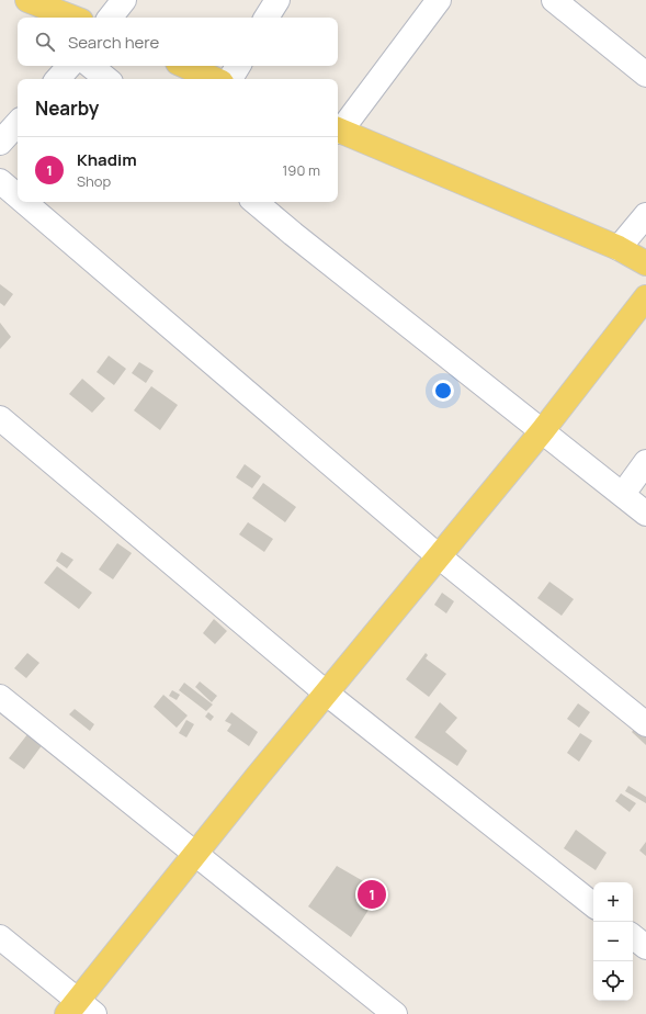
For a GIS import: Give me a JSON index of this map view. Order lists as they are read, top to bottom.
{
  "page": {
    "search": "Search here",
    "heading": "Nearby",
    "list": [
      {
        "mark": "1",
        "name": "Khadim",
        "note": "Shop",
        "value": "190 m"
      }
    ],
    "pins": "1",
    "map_buttons": ["+", "−"]
  }
}
